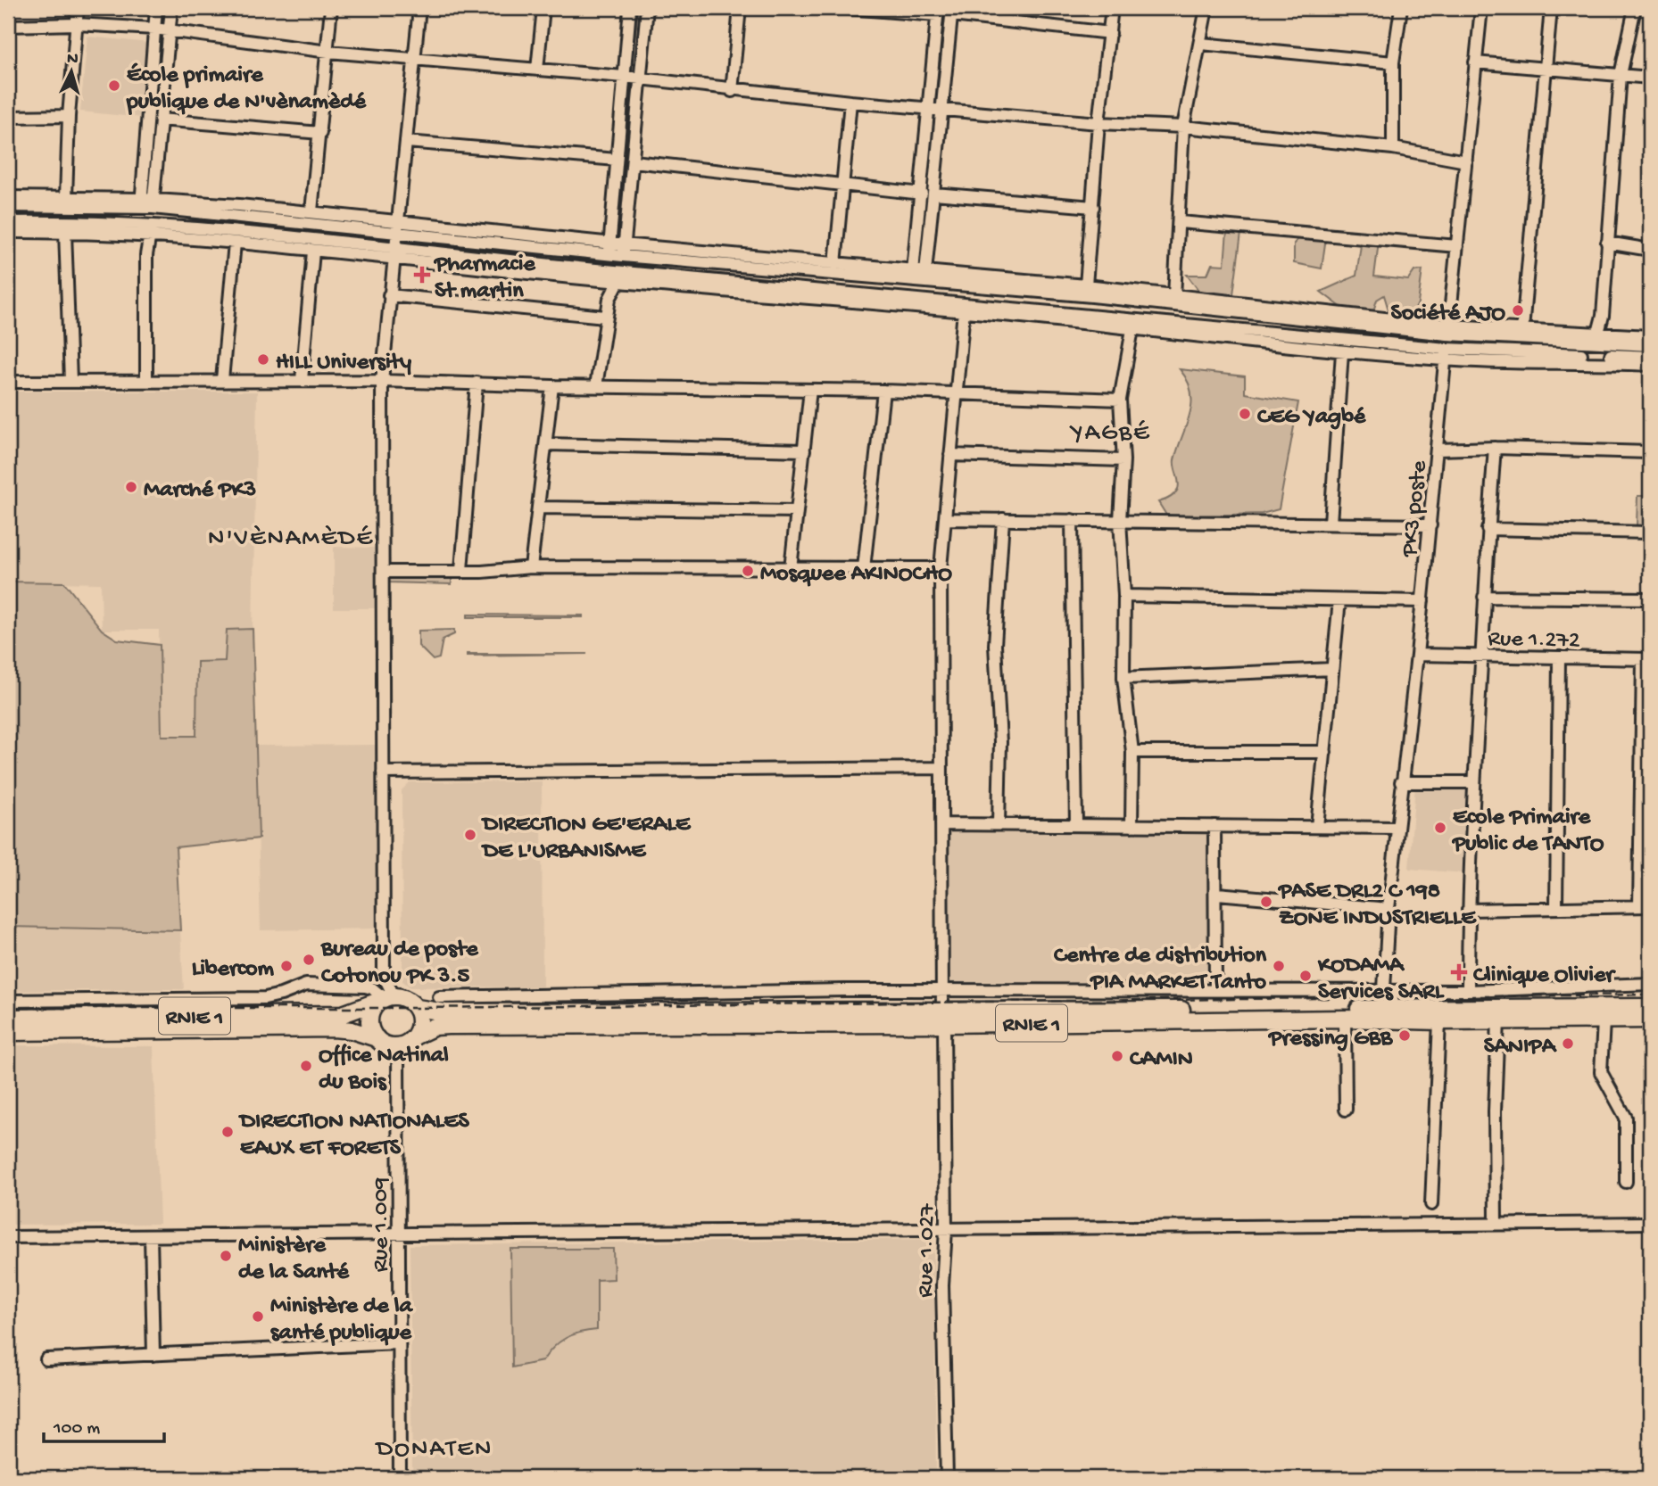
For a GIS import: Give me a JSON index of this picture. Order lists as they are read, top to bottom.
{
  "streets": {
    "highway": ["RNIE 1"],
    "street": [
      "PK3 poste",
      "Rue 1.272",
      "Rue 1.009",
      "Rue 1.027"
    ]
  },
  "crossings": [
    ["PK3 poste", "Rue 1.272"],
    ["PK3 poste", "RNIE 1"],
    ["RNIE 1", "Rue 1.009"],
    ["RNIE 1", "Rue 1.027"]
  ],
  "districts": ["YAGBÉ", "N'VÈNAMÈDÉ", "DONATEN"],
  "places": {
    "other": [
      "École primaire publique de N'vènamèdé",
      "Société AJO",
      "HILL University",
      "CEG Yagbé",
      "Marché PK3",
      "Mosquee AKINOCHO",
      "Ecole Primaire Public de TANTO",
      "DIRECTION GE'ERALE DE L'URBANISME",
      "PASE DRL2 C 198 ZONE INDUSTRIELLE",
      "Bureau de poste Cotonou PK 3.5",
      "Libercom",
      "Centre de distribution PIA MARKET Tanto",
      "KODAMA Services SARL",
      "Pressing GBB",
      "SANIPA",
      "CAMIN",
      "Office Natinal du Bois",
      "DIRECTION NATIONALES EAUX ET FORETS",
      "Ministère de la Santé",
      "Ministère de la santé publique"
    ],
    "health": ["Pharmacie St martin", "Clinique Olivier"]
  },
  "scale_bar": "100 m",
  "north": "top"
}
